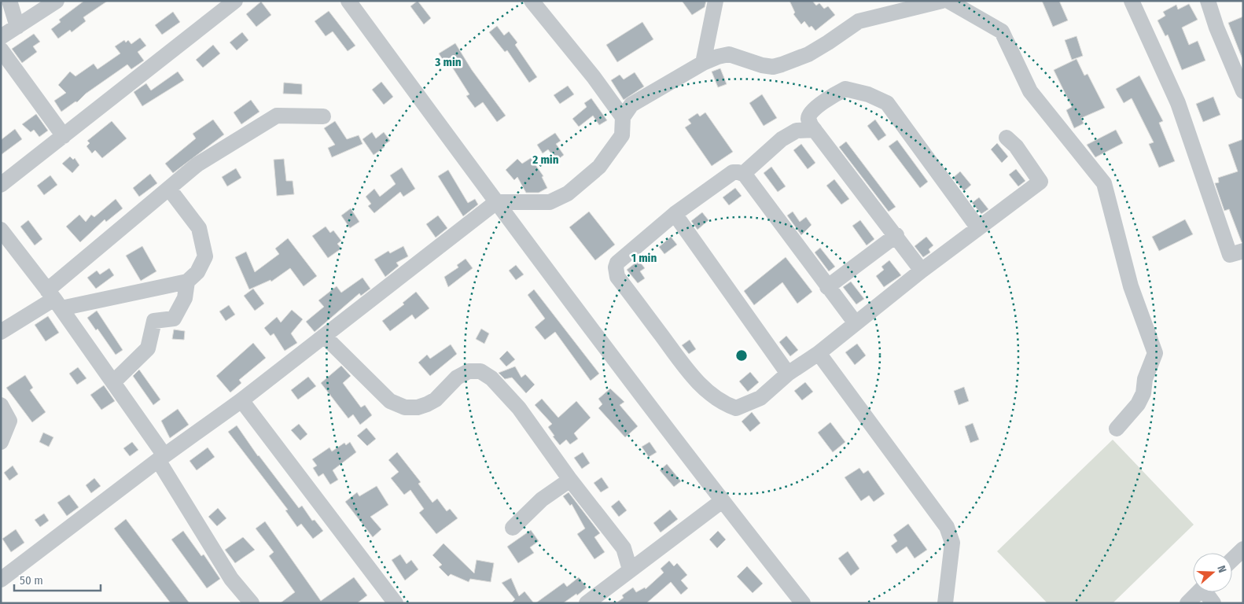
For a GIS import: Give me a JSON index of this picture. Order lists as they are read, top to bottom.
{
  "scale_bar": "50 m",
  "north": "right",
  "rings": ["3 min", "2 min", "1 min"]
}
